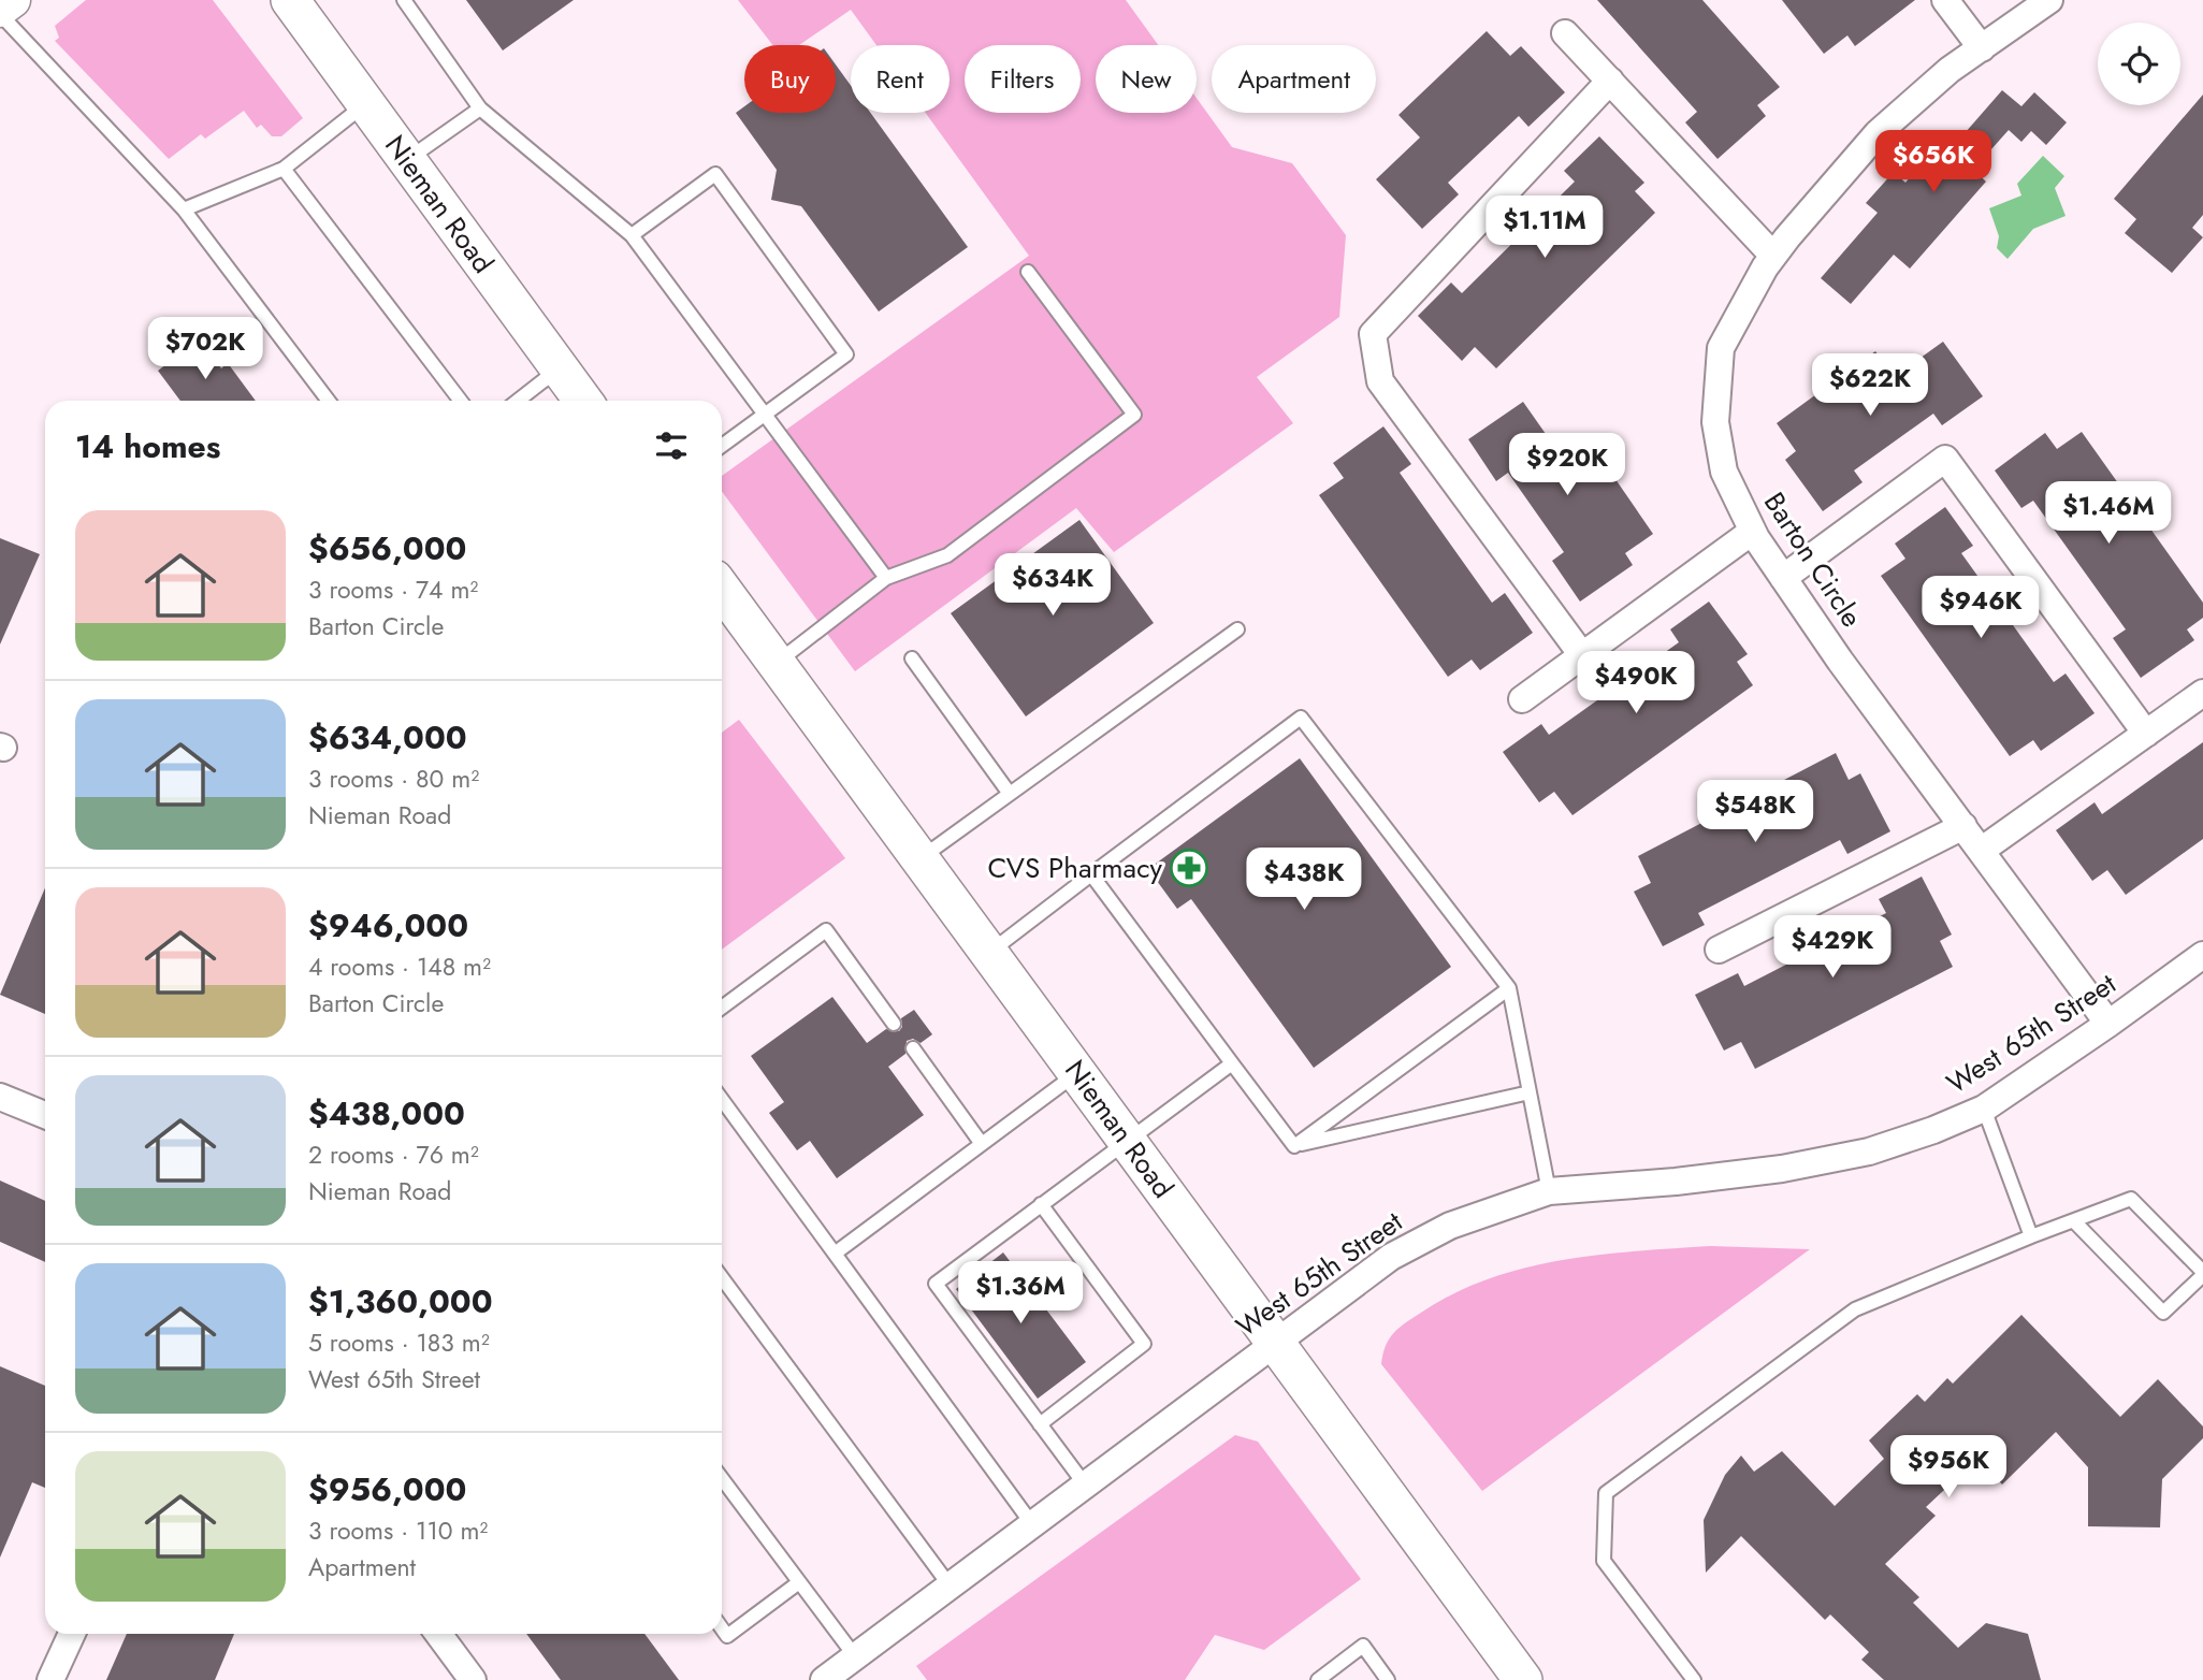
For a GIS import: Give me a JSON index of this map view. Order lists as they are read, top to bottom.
{
  "streets": {
    "main road": ["Nieman Road"],
    "street": ["Barton Circle", "West 65th Street"]
  },
  "crossings": [
    ["Nieman Road", "West 65th Street"],
    ["Barton Circle", "West 65th Street"]
  ],
  "places": {
    "pharmacy": ["CVS Pharmacy"]
  },
  "page": {
    "chip": [
      "Buy",
      "Rent",
      "Filters",
      "New",
      "Apartment"
    ],
    "price": [
      "$656K",
      "$1.11M",
      "$702K",
      "$622K",
      "$920K",
      "$1.46M",
      "$634K",
      "$946K",
      "$490K",
      "$548K",
      "$438K",
      "$429K",
      "$1.36M",
      "$956K"
    ],
    "heading": "14 homes",
    "list": [
      {
        "name": "$656,000",
        "note": "3 rooms · 74 m² · Barton Circle"
      },
      {
        "name": "$634,000",
        "note": "3 rooms · 80 m² · Nieman Road"
      },
      {
        "name": "$946,000",
        "note": "4 rooms · 148 m² · Barton Circle"
      },
      {
        "name": "$438,000",
        "note": "2 rooms · 76 m² · Nieman Road"
      },
      {
        "name": "$1,360,000",
        "note": "5 rooms · 183 m² · West 65th Street"
      },
      {
        "name": "$956,000",
        "note": "3 rooms · 110 m² · Apartment"
      }
    ]
  }
}
